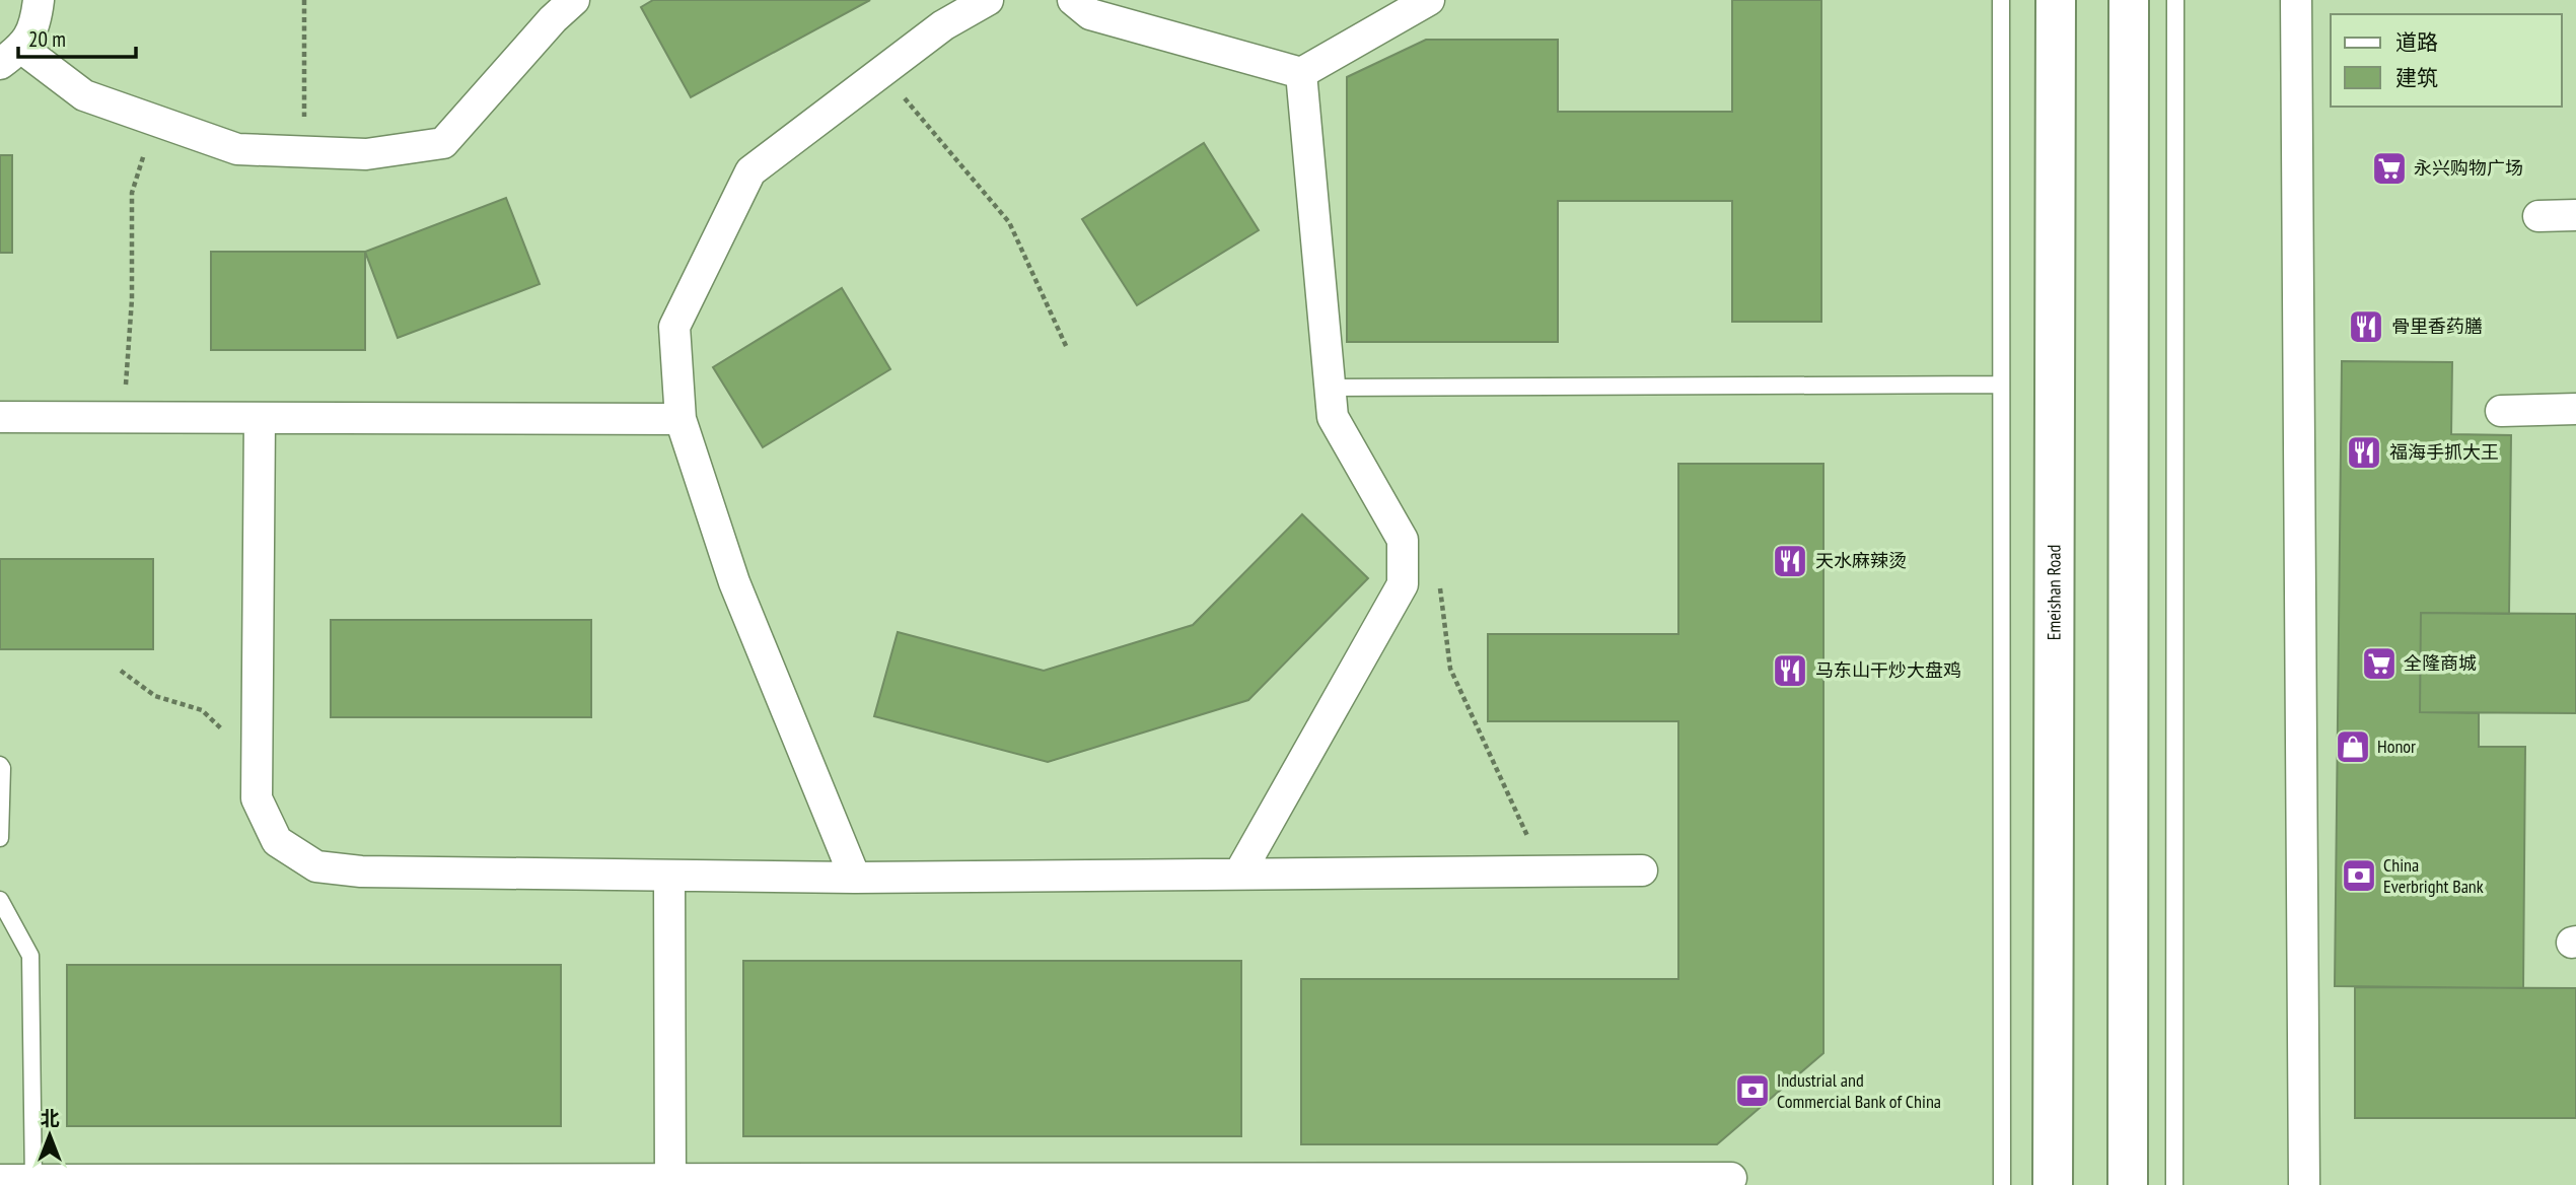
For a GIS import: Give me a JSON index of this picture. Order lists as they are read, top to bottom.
{
  "streets": {
    "street": ["Emeishan Road"]
  },
  "places": {
    "supermarket": ["永兴购物广场", "全隆商城"],
    "restaurant": [
      "骨里香药膳",
      "福海手抓大王",
      "天水麻辣烫",
      "马东山干炒大盘鸡"
    ],
    "shop": ["Honor"],
    "bank": ["China Everbright Bank", "Industrial and Commercial Bank of China"]
  },
  "legend": ["道路", "建筑"],
  "scale_bar": "20 m",
  "north": "top"
}
